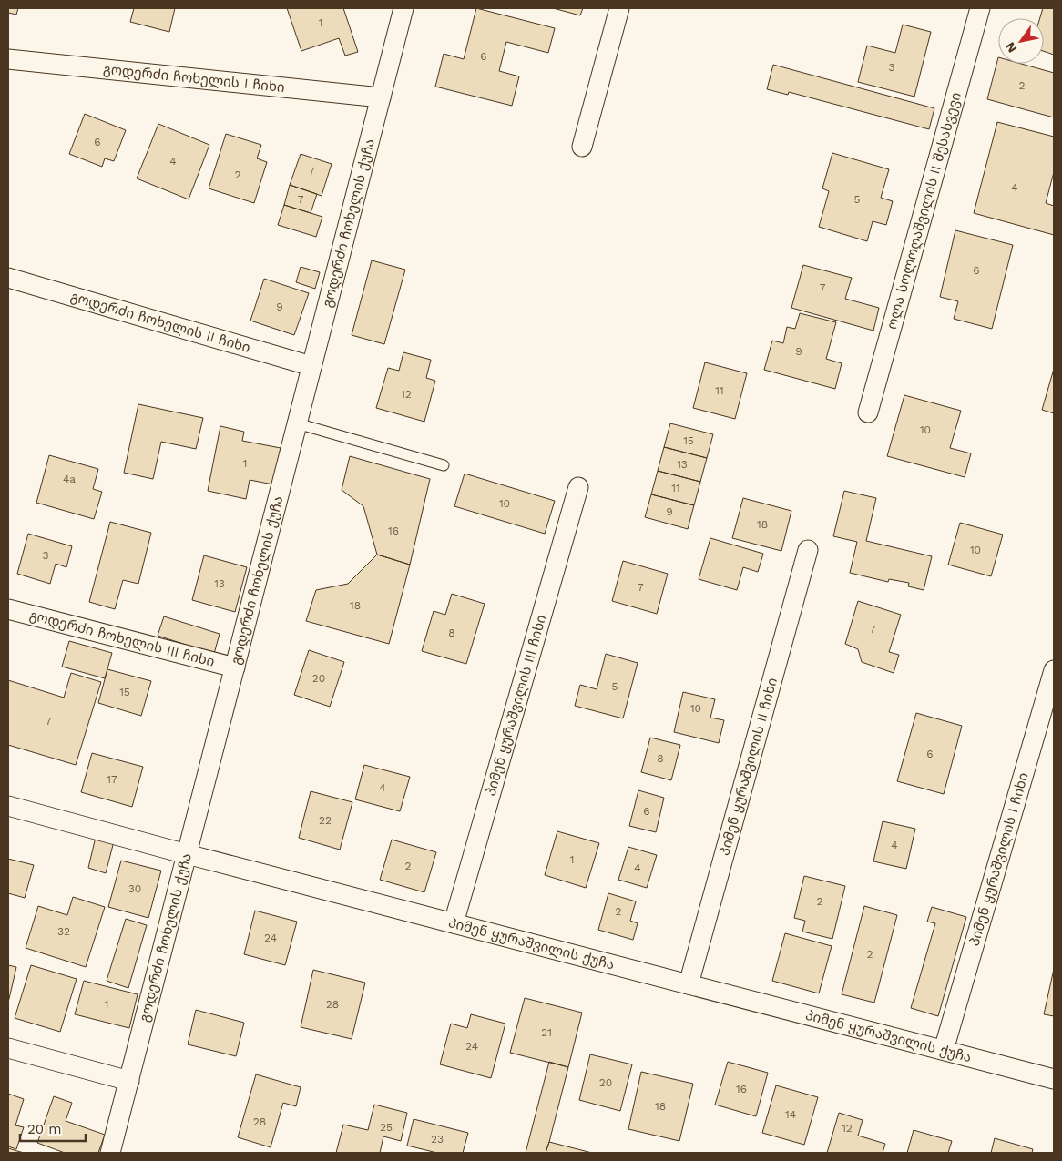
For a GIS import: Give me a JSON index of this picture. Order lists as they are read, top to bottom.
{
  "streets": {
    "street": [
      "გოდერძი ჩოხელის I ჩიხი",
      "ოლა სოლოღაშვილის II შესახვევი",
      "გოდერძი ჩოხელის ქუჩა",
      "გოდერძი ჩოხელის II ჩიხი",
      "გოდერძი ჩოხელის III ჩიხი",
      "პიმენ ყურაშვილის III ჩიხი",
      "პიმენ ყურაშვილის II ჩიხი",
      "პიმენ ყურაშვილის I ჩიხი",
      "პიმენ ყურაშვილის ქუჩა"
    ]
  },
  "crossings": [
    ["გოდერძი ჩოხელის I ჩიხი", "გოდერძი ჩოხელის ქუჩა"],
    ["გოდერძი ჩოხელის ქუჩა", "გოდერძი ჩოხელის II ჩიხი"],
    ["გოდერძი ჩოხელის ქუჩა", "გოდერძი ჩოხელის III ჩიხი"],
    ["გოდერძი ჩოხელის ქუჩა", "პიმენ ყურაშვილის ქუჩა"],
    ["პიმენ ყურაშვილის III ჩიხი", "პიმენ ყურაშვილის ქუჩა"],
    ["პიმენ ყურაშვილის II ჩიხი", "პიმენ ყურაშვილის ქუჩა"],
    ["პიმენ ყურაშვილის I ჩიხი", "პიმენ ყურაშვილის ქუჩა"]
  ],
  "house_numbers": [
    "1",
    "6",
    "3",
    "2",
    "6",
    "4",
    "7",
    "2",
    "4",
    "7",
    "5",
    "6",
    "7",
    "9",
    "9",
    "11",
    "12",
    "10",
    "15",
    "1",
    "13",
    "4a",
    "11",
    "10",
    "9",
    "18",
    "16",
    "10",
    "3",
    "13",
    "7",
    "18",
    "7",
    "8",
    "20",
    "5",
    "15",
    "10",
    "7",
    "6",
    "8",
    "17",
    "4",
    "6",
    "22",
    "4",
    "1",
    "2",
    "4",
    "30",
    "2",
    "2",
    "32",
    "24",
    "2",
    "1",
    "28",
    "21",
    "24",
    "20",
    "16",
    "18",
    "14",
    "28",
    "25",
    "12",
    "23"
  ],
  "scale_bar": "20 m",
  "north": "bottom left"
}
